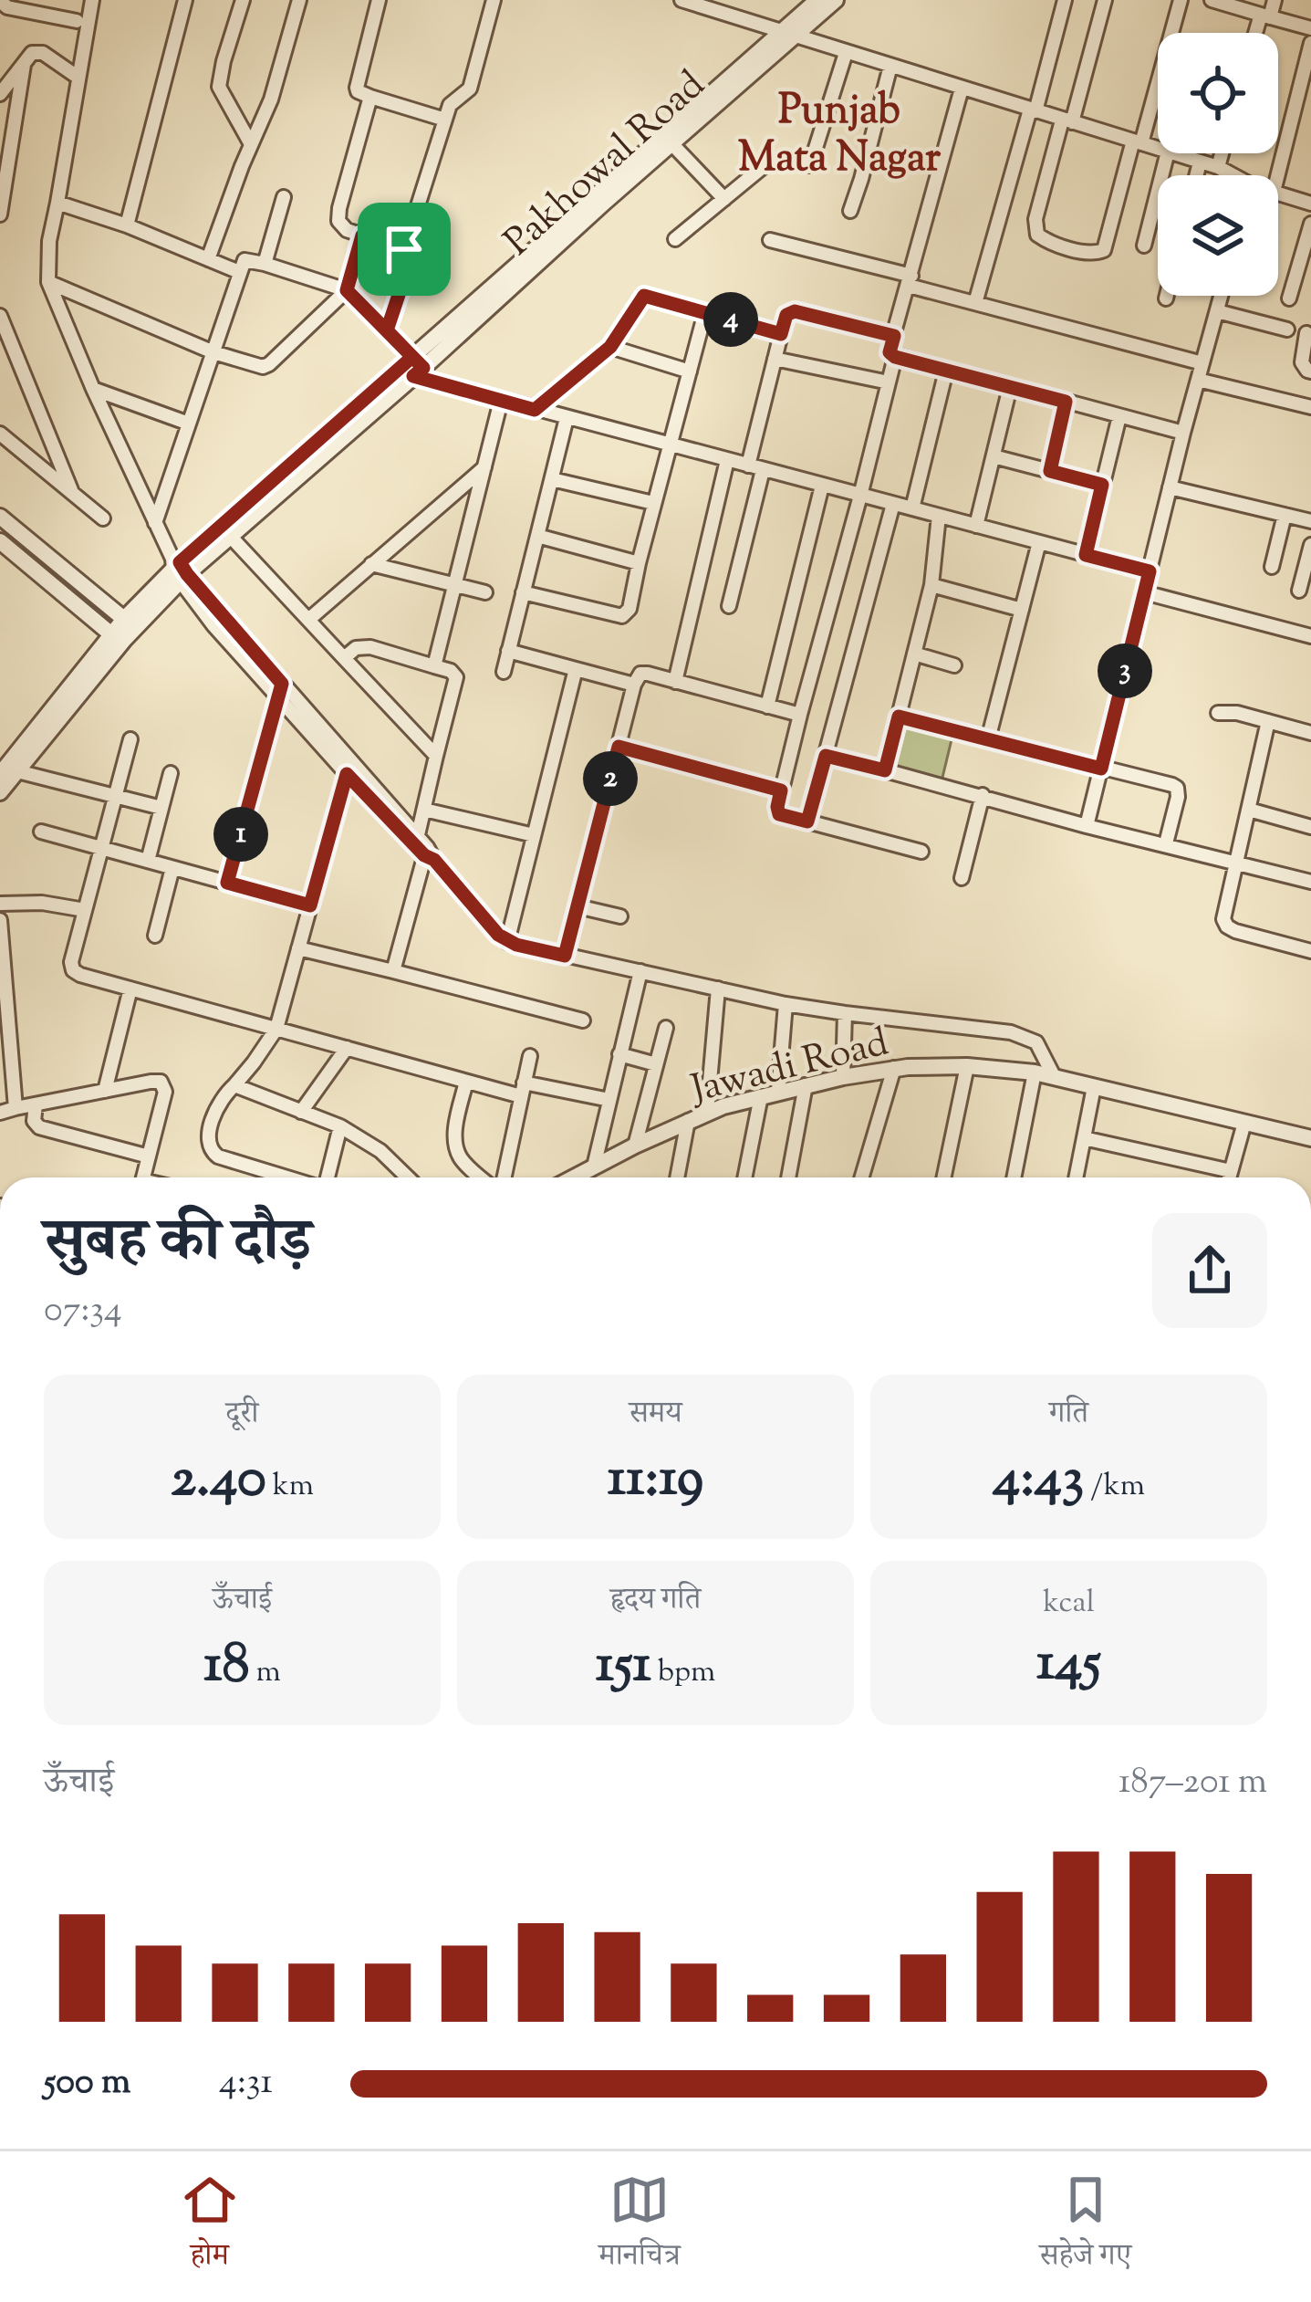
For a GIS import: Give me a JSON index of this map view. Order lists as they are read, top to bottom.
{
  "streets": {
    "street": ["Pakhowal Road", "Jawadi Road"]
  },
  "districts": ["Punjab Mata Nagar"],
  "page": {
    "pins": [
      "4",
      "3",
      "2",
      "1"
    ],
    "heading": ["सुबह की दौड़", "07:34"],
    "stats": [
      ["दूरी", "2.40 km"],
      ["समय", "11:19"],
      ["गति", "4:43 /km"],
      ["ऊँचाई", "18 m"],
      ["हृदय गति", "151 bpm"],
      ["kcal", "145"]
    ],
    "chart": ["ऊँचाई", "187–201 m"],
    "list": [
      {
        "name": "500 m",
        "note": "4:31"
      }
    ],
    "tabs": ["होम", "मानचित्र", "सहेजे गए"]
  }
}
